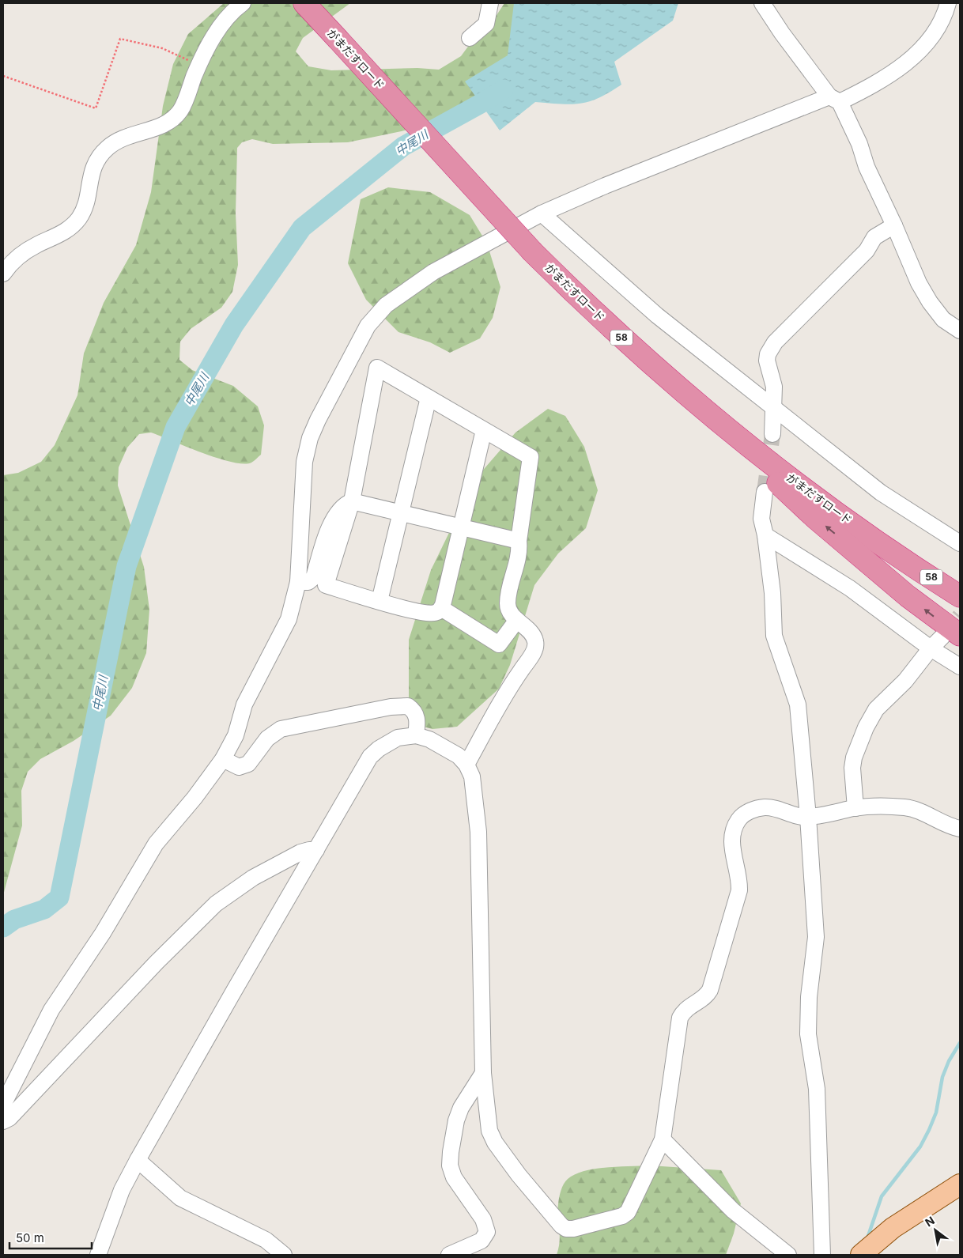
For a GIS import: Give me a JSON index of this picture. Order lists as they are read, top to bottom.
{
  "streets": {
    "highway": ["がまだすロード", "58"]
  },
  "water": ["中尾川"],
  "scale_bar": "50 m",
  "north": "top left"
}
